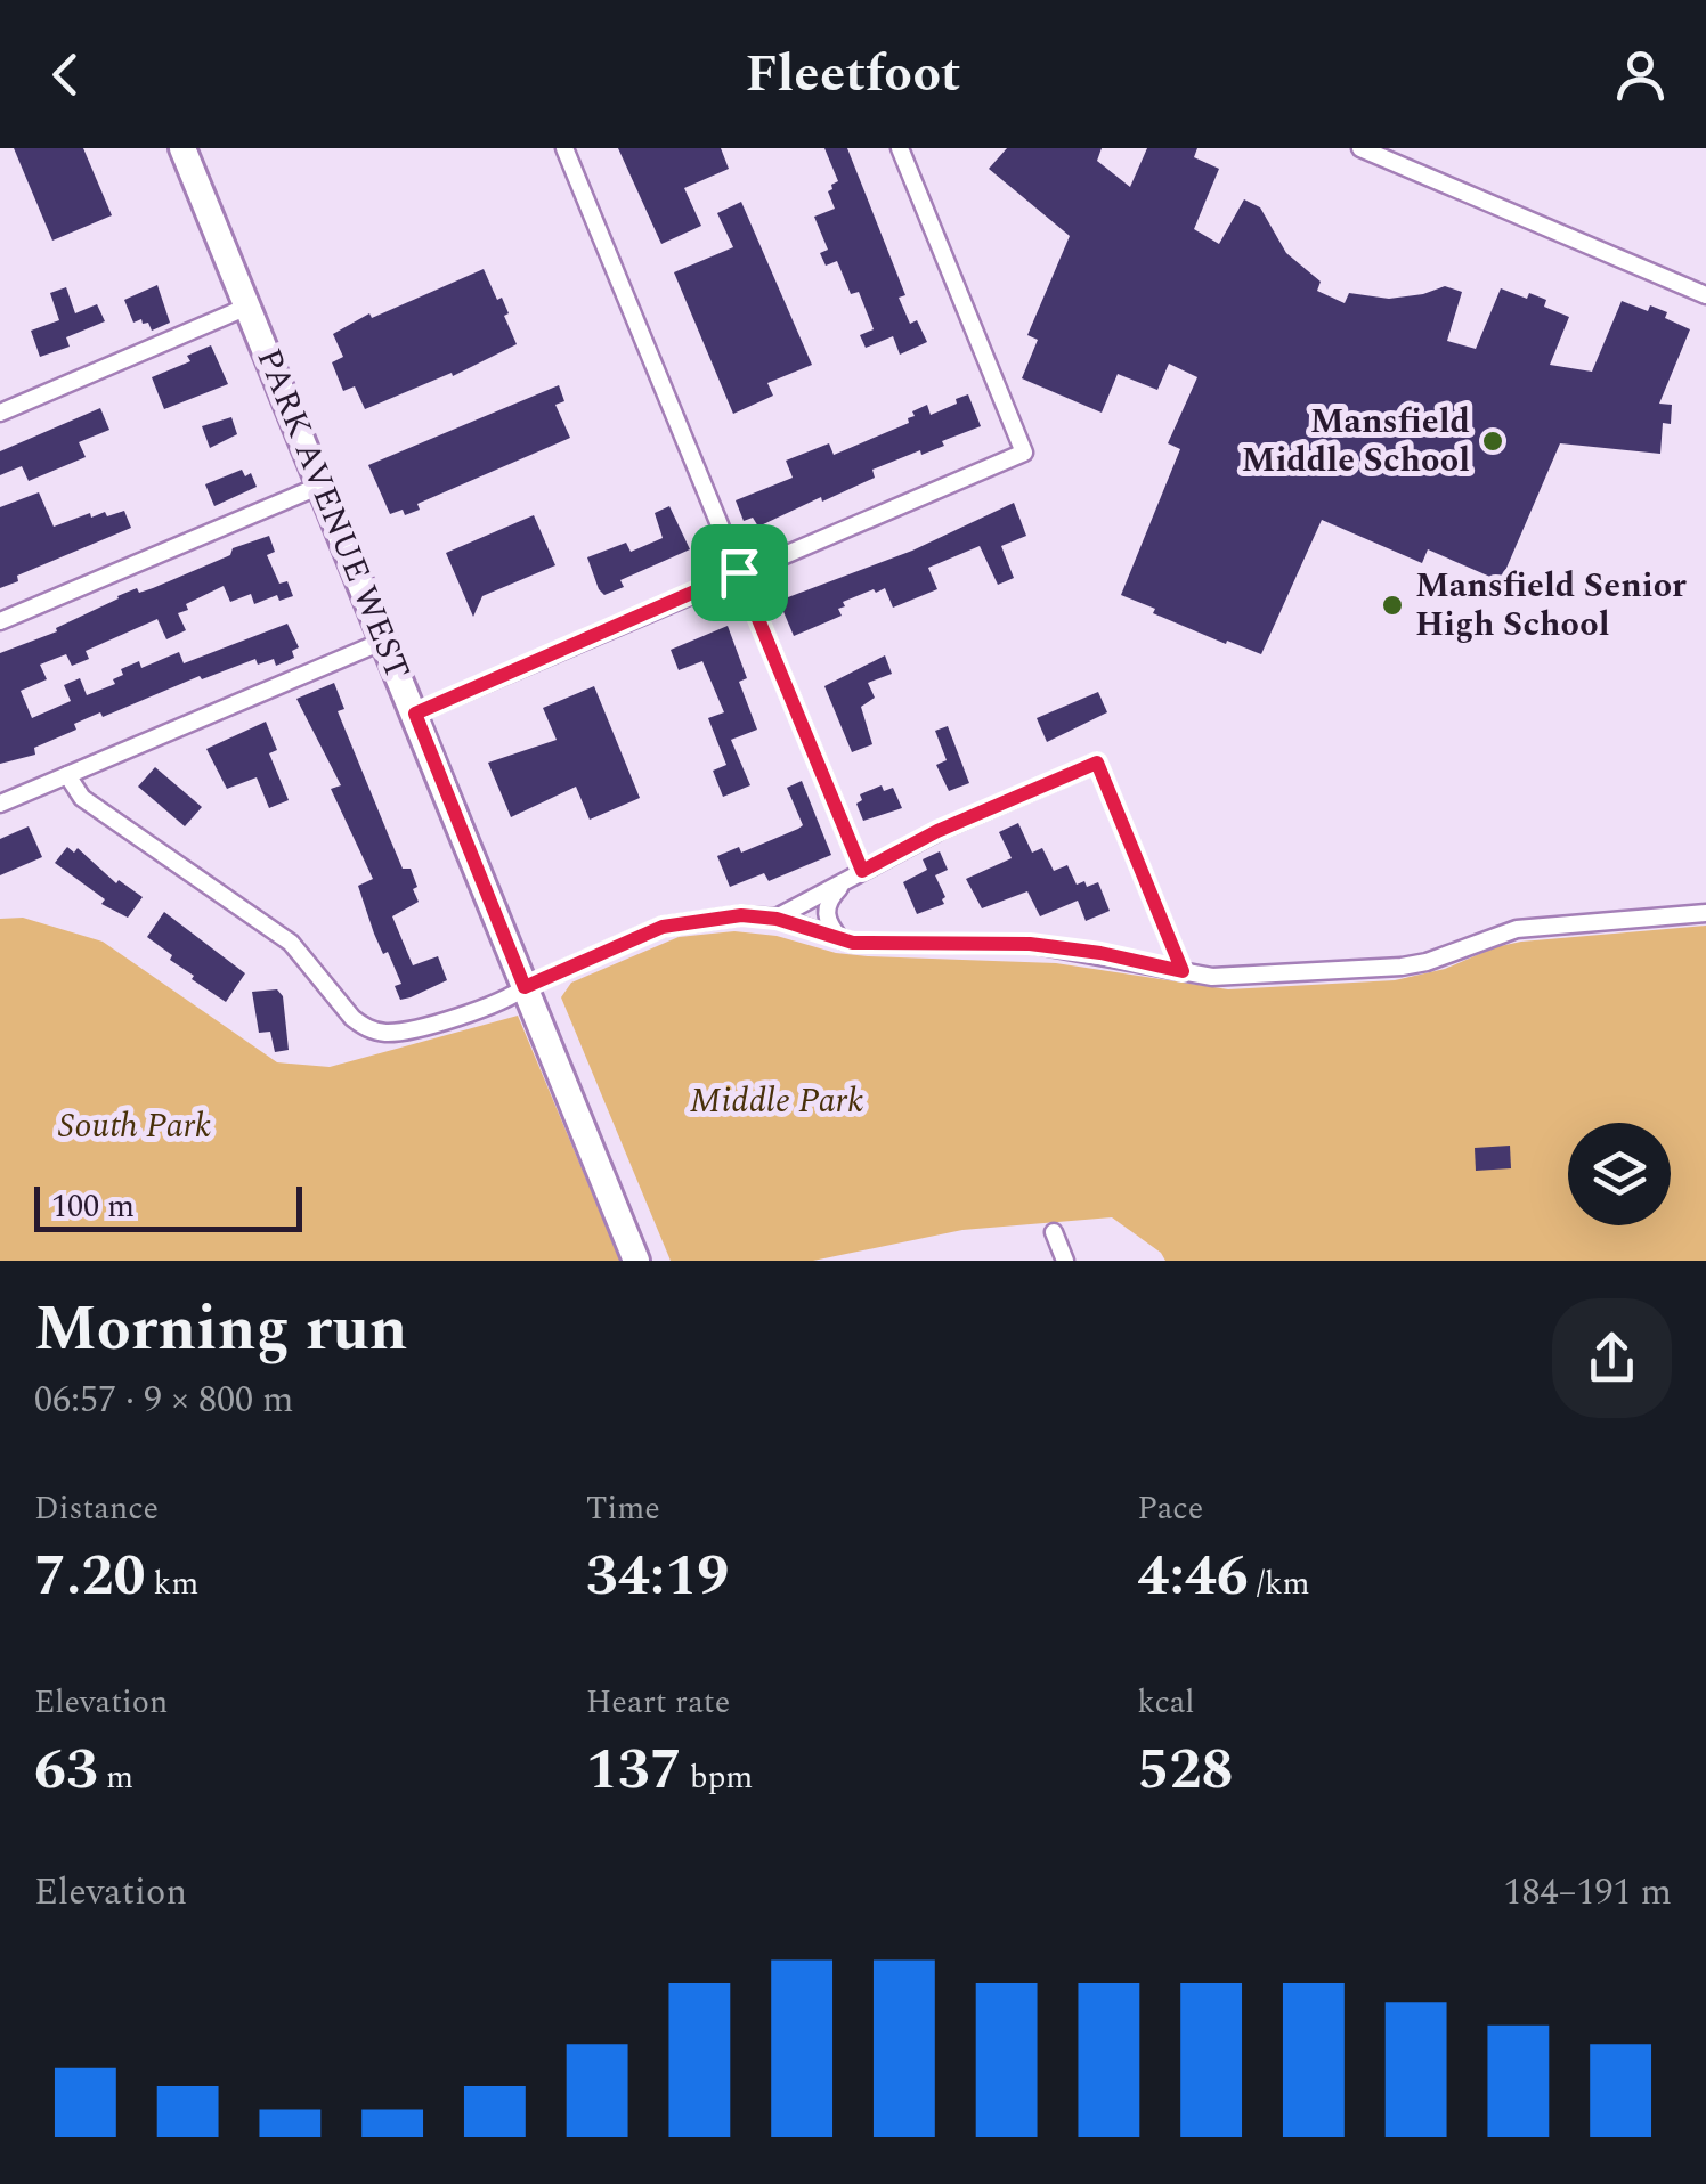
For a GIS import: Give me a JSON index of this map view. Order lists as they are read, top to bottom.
{
  "streets": {
    "main road": ["PARK AVENUE WEST"]
  },
  "parks": ["Middle Park", "South Park"],
  "places": ["Mansfield Middle School", "Mansfield Senior High School"],
  "scale_bar": "100 m",
  "page": {
    "header": "Fleetfoot",
    "scale": "100 m",
    "heading": ["Morning run", "06:57 · 9 × 800 m"],
    "stats": [
      ["Distance", "7.20 km"],
      ["Time", "34:19"],
      ["Pace", "4:46 /km"],
      ["Elevation", "63 m"],
      ["Heart rate", "137 bpm"],
      ["kcal", "528"]
    ],
    "chart": ["Elevation", "184–191 m"]
  }
}
